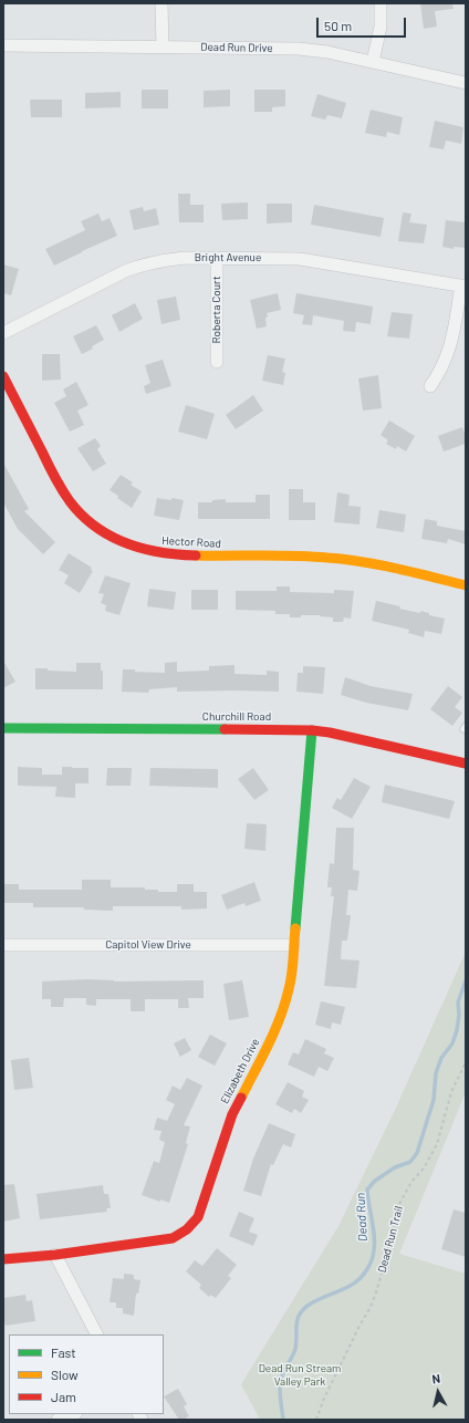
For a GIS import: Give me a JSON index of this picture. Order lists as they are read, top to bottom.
{
  "streets": {
    "street": [
      "Dead Run Drive",
      "Bright Avenue",
      "Roberta Court",
      "Hector Road",
      "Churchill Road",
      "Capitol View Drive",
      "Elizabeth Drive"
    ],
    "path": ["Dead Run Trail"]
  },
  "crossings": [
    ["Bright Avenue", "Roberta Court"],
    ["Churchill Road", "Elizabeth Drive"],
    ["Capitol View Drive", "Elizabeth Drive"]
  ],
  "water": ["Dead Run"],
  "parks": ["Dead Run Stream Valley Park"],
  "legend": ["Fast", "Slow", "Jam"],
  "scale_bar": "50 m",
  "north": "top"
}
